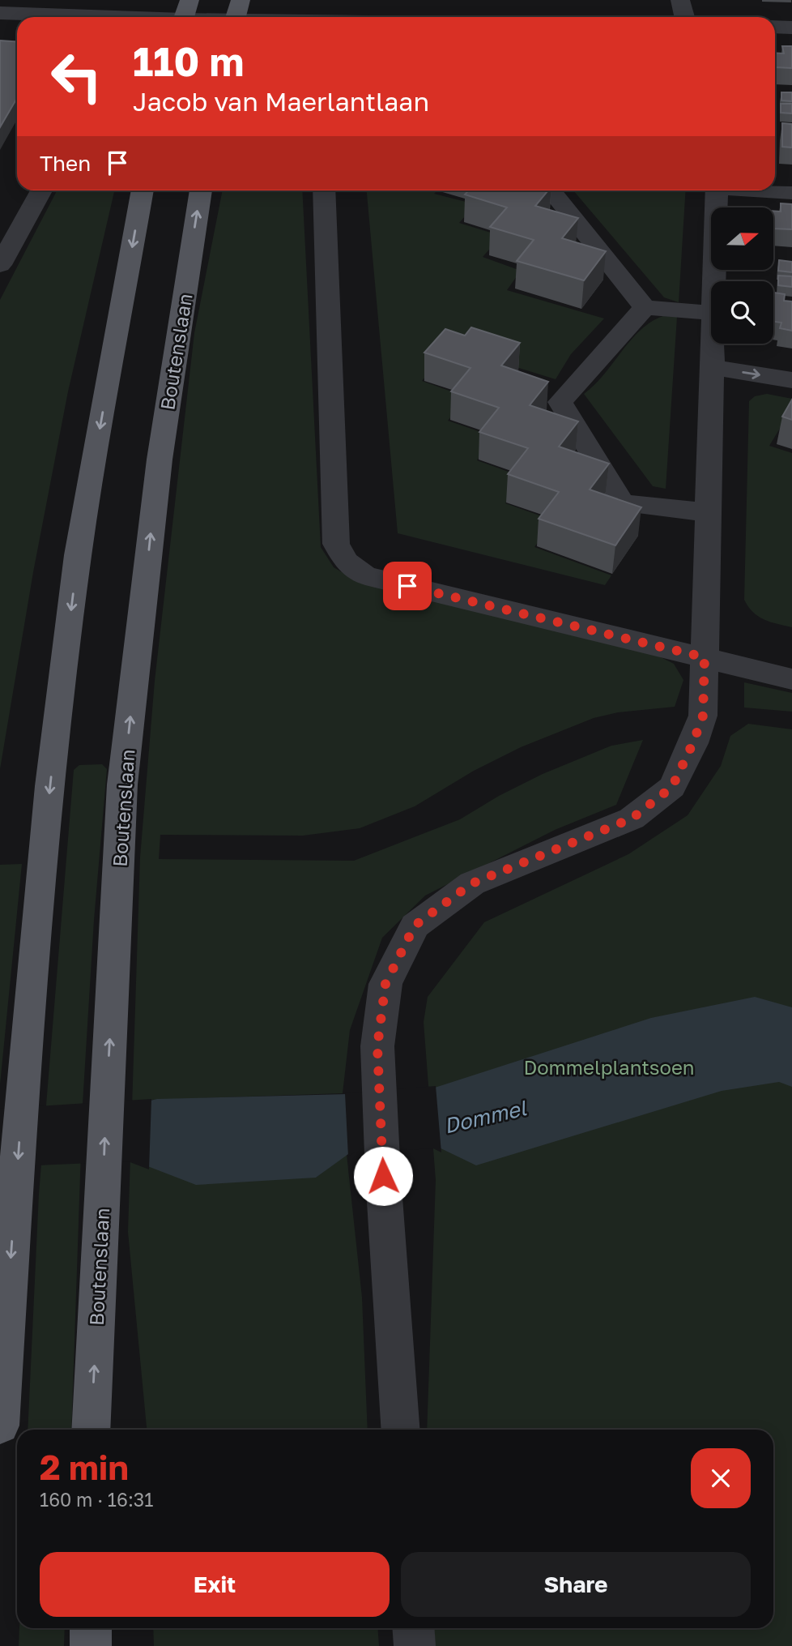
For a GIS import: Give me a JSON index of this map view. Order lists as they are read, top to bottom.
{
  "streets": {
    "main road": ["Boutenslaan"]
  },
  "water": ["Dommel"],
  "parks": ["Dommelplantsoen"],
  "north": "right",
  "page": {
    "turn": ["110 m", "Jacob van Maerlantlaan"],
    "then": "Then",
    "heading": ["2 min", "160 m · 16:31"],
    "buttons": ["Exit", "Share"]
  }
}
